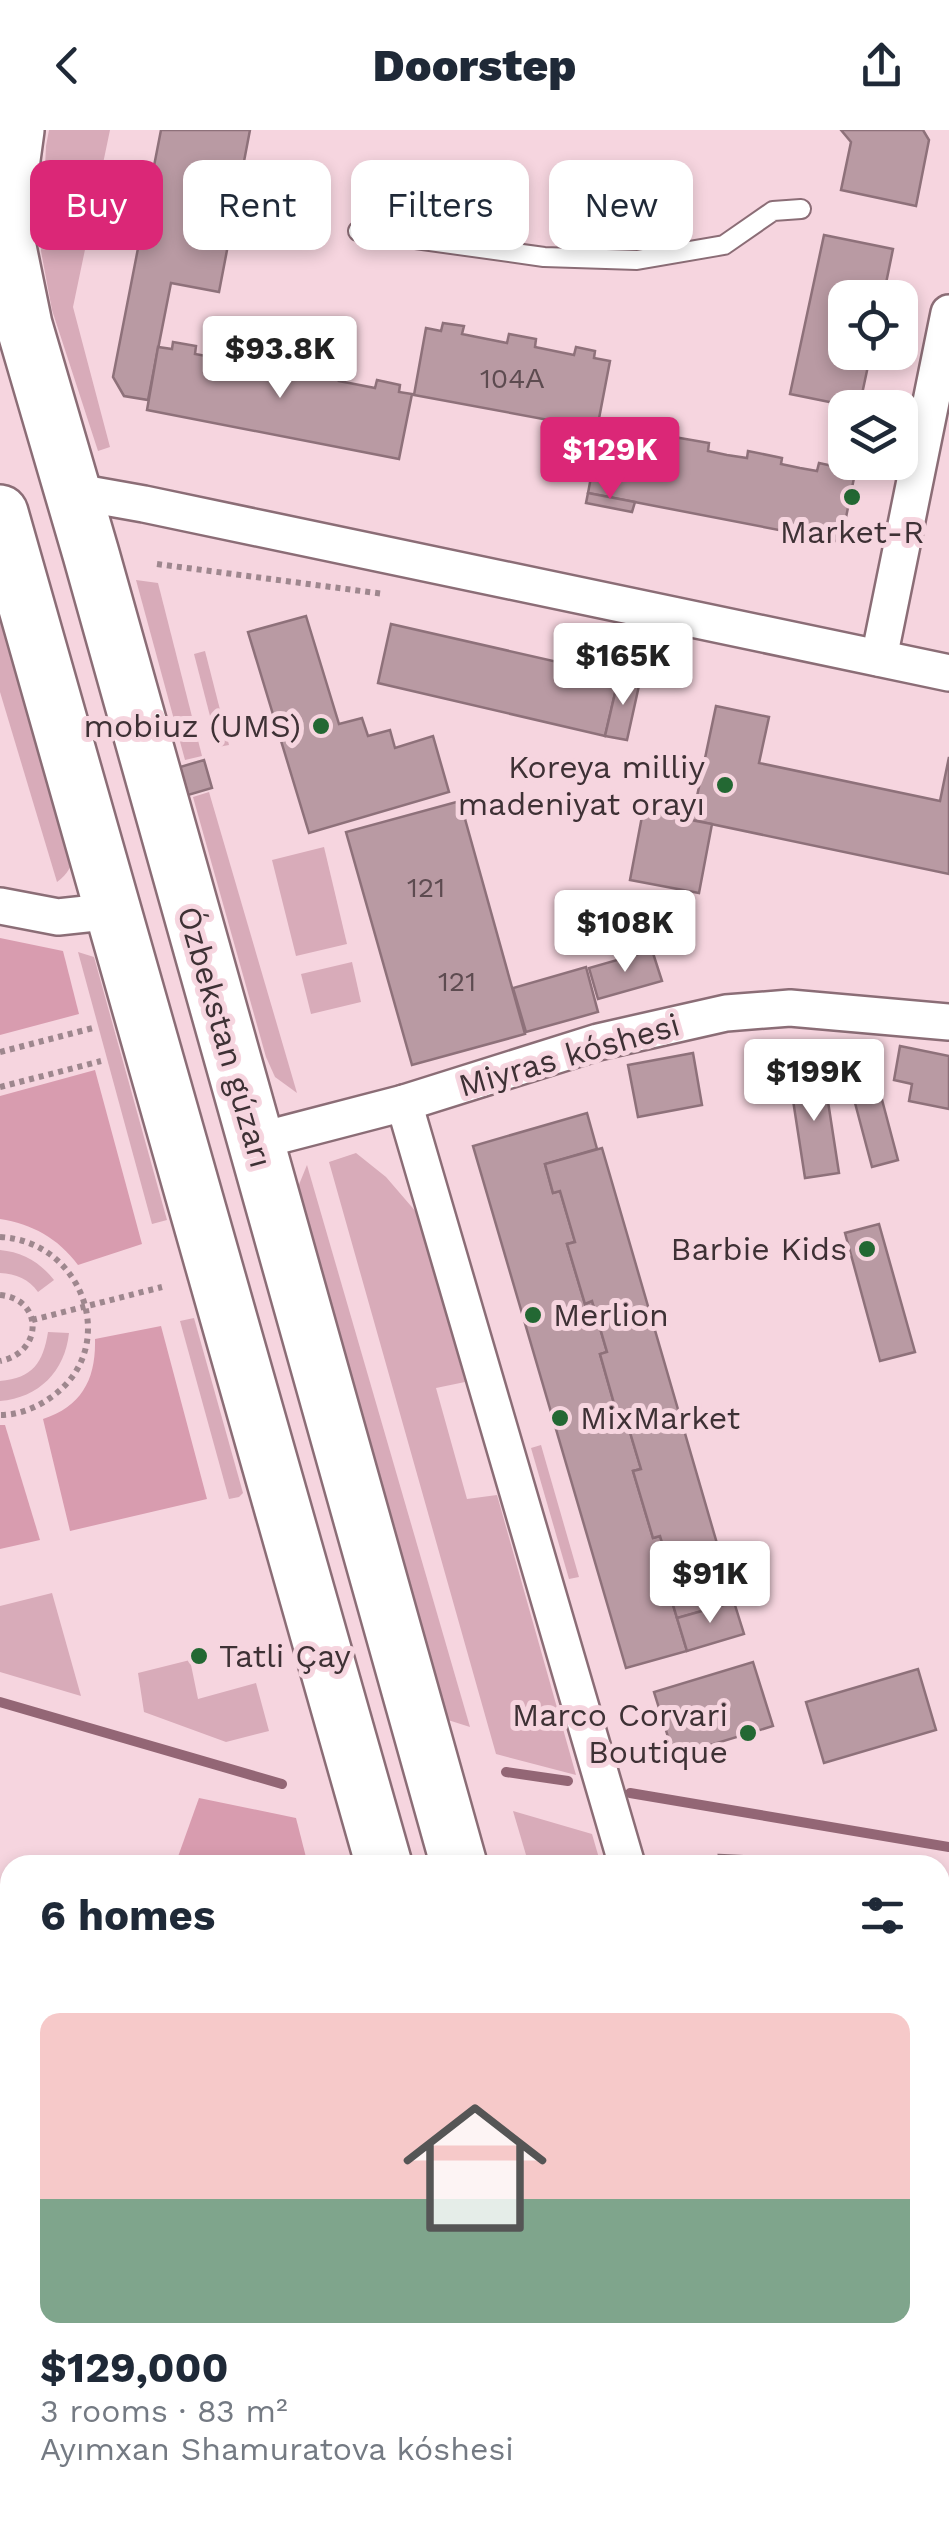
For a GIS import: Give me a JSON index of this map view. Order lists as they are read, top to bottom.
{
  "streets": {
    "main road": ["Ózbekstan gúzarı"],
    "street": ["Miyras kóshesi"]
  },
  "crossings": [
    ["Ózbekstan gúzarı", "Miyras kóshesi"]
  ],
  "places": [
    "Market-R",
    "mobiuz (UMS)",
    "Koreya milliy madeniyat orayı",
    "Barbie Kids",
    "Merlion",
    "MixMarket",
    "Tatli Çay",
    "Marco Corvari Boutique"
  ],
  "house_numbers": ["104А", "121", "121"],
  "page": {
    "header": "Doorstep",
    "chip": [
      "Buy",
      "Rent",
      "Filters",
      "New"
    ],
    "price": [
      "$93.8K",
      "$129K",
      "$165K",
      "$108K",
      "$199K",
      "$91K"
    ],
    "heading": "6 homes",
    "list": [
      {
        "name": "$129,000",
        "note": "3 rooms · 83 m² · Ayımxan Shamuratova kóshesi"
      }
    ]
  }
}
